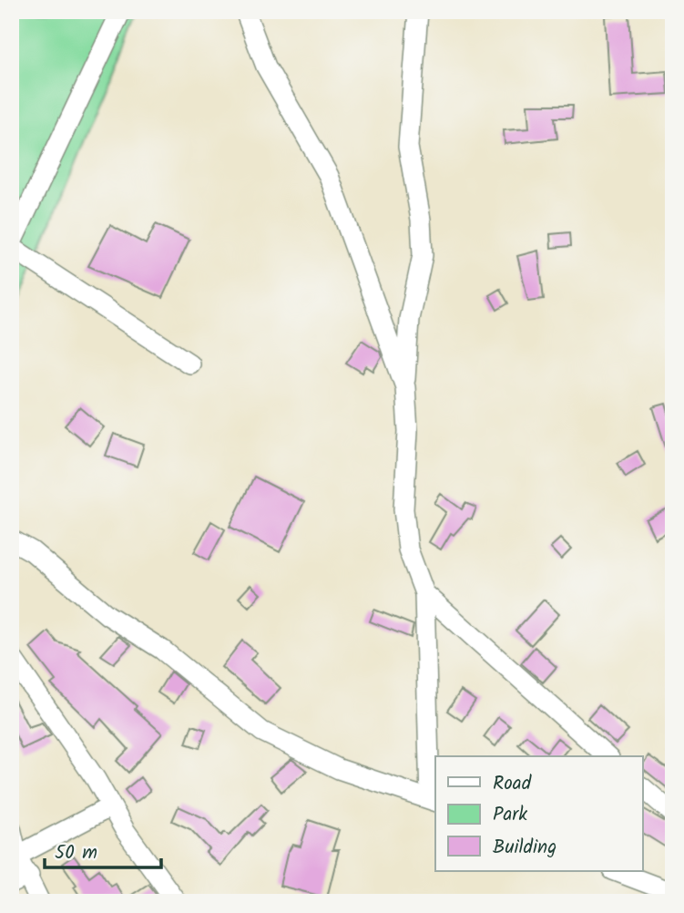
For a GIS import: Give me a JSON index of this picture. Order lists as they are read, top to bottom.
{
  "legend": ["Road", "Park", "Building"],
  "scale_bar": "50 m"
}
